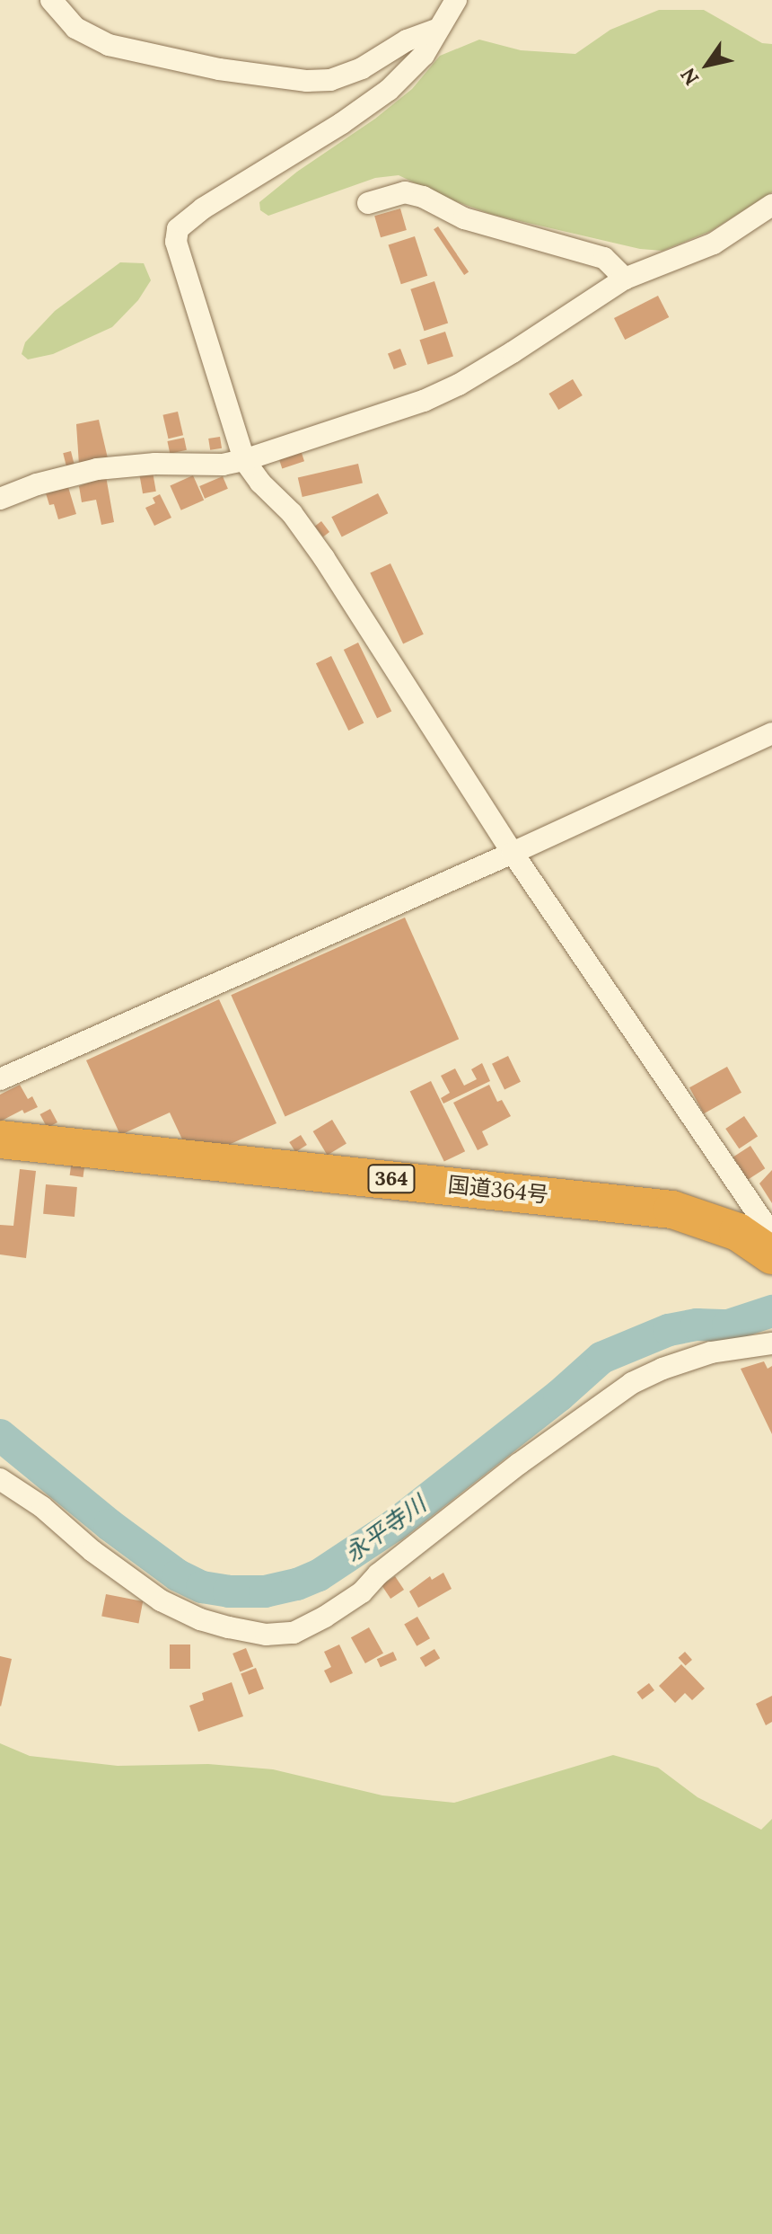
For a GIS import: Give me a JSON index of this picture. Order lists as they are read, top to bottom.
{
  "streets": {
    "highway": ["364", "国道364号"]
  },
  "water": ["永平寺川"],
  "north": "bottom left"
}
